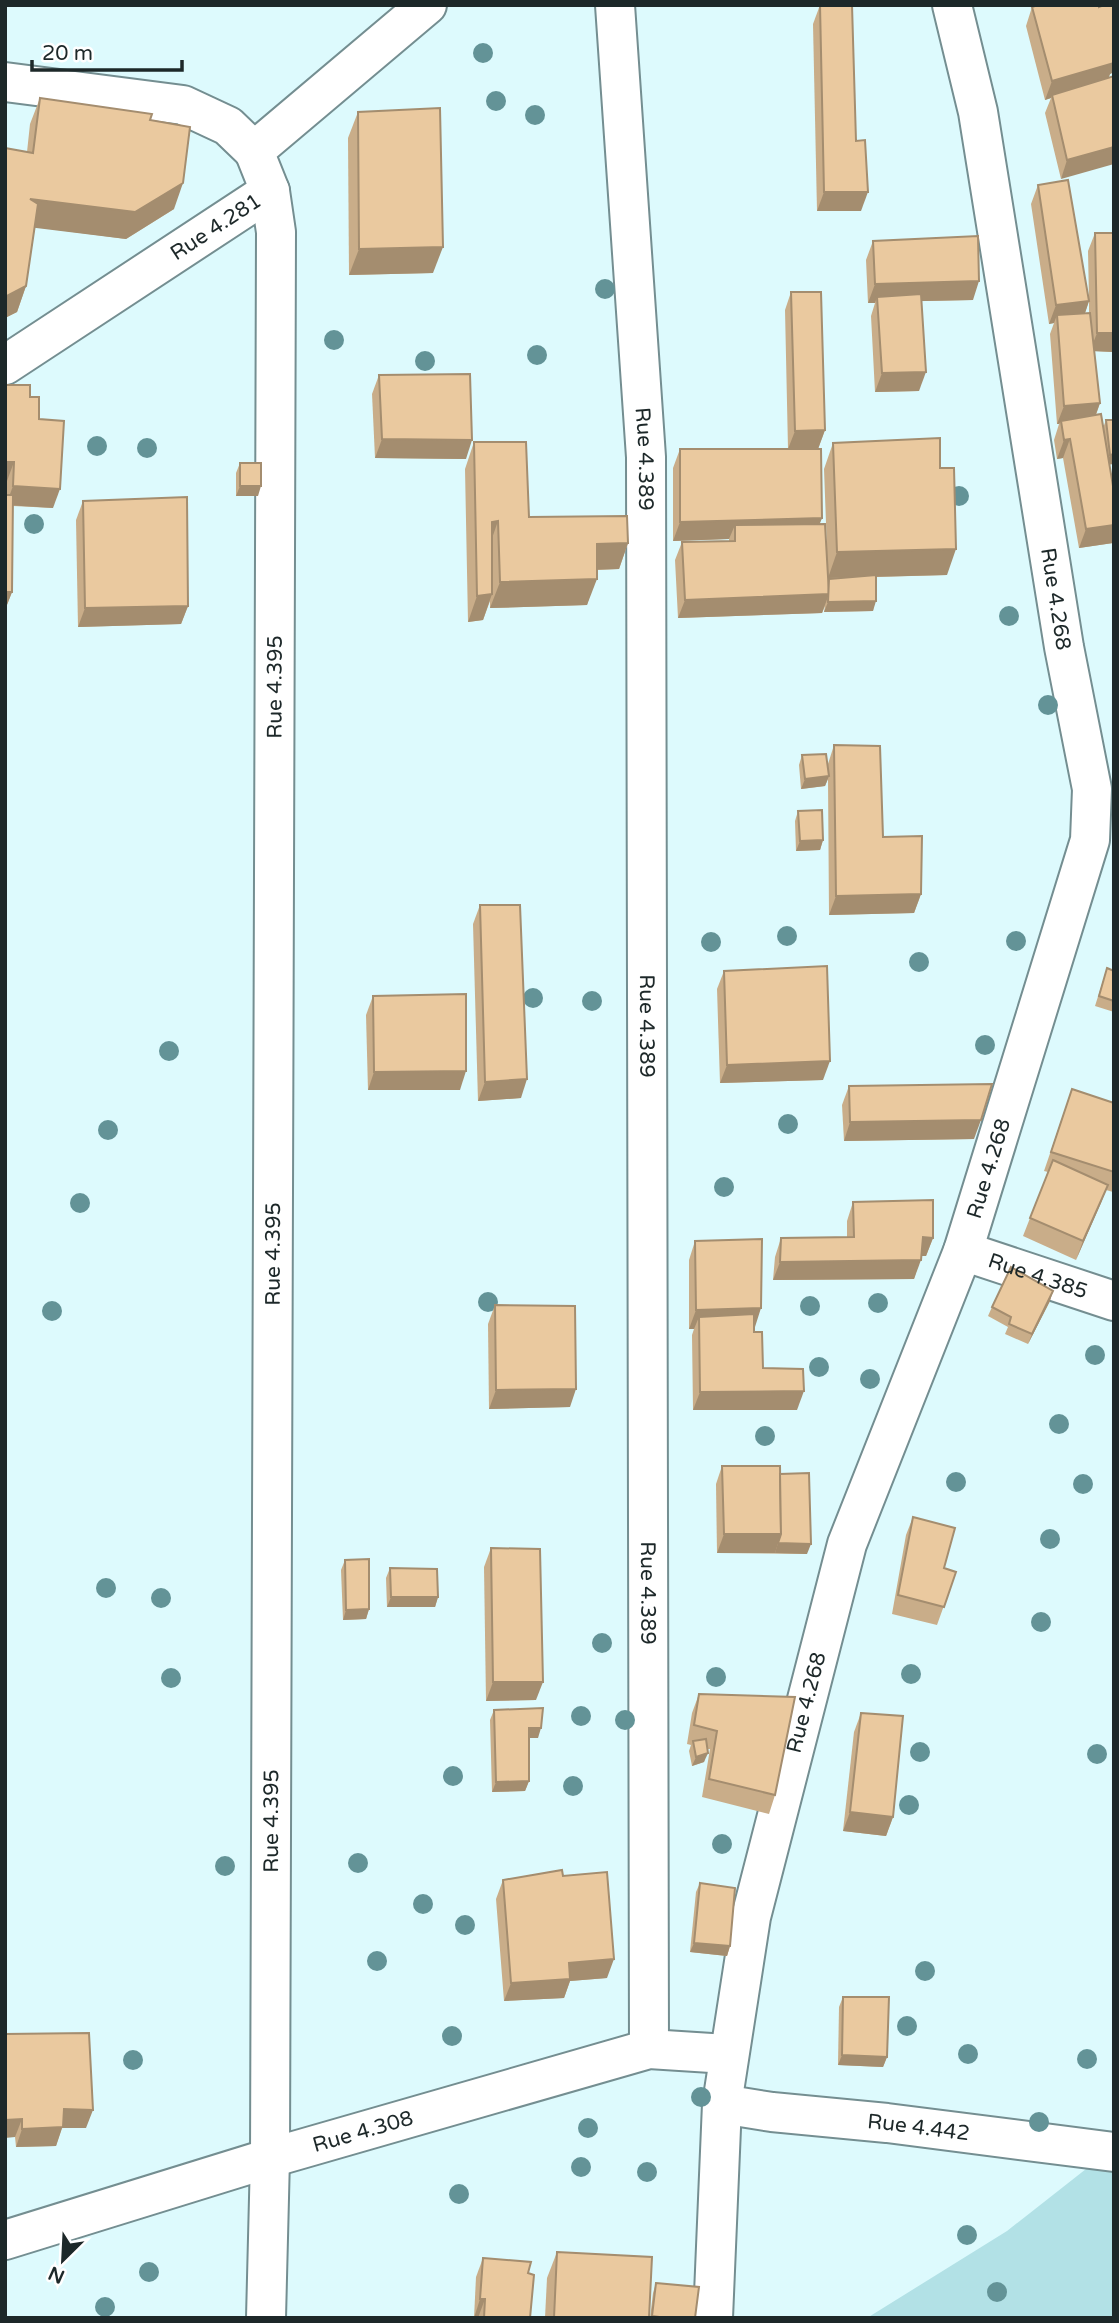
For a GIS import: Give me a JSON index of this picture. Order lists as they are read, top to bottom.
{
  "streets": {
    "street": [
      "Rue 4.281",
      "Rue 4.389",
      "Rue 4.268",
      "Rue 4.395",
      "Rue 4.385",
      "Rue 4.442",
      "Rue 4.308"
    ]
  },
  "crossings": [
    ["Rue 4.281", "Rue 4.395"],
    ["Rue 4.389", "Rue 4.308"],
    ["Rue 4.268", "Rue 4.385"],
    ["Rue 4.268", "Rue 4.442"],
    ["Rue 4.268", "Rue 4.308"],
    ["Rue 4.395", "Rue 4.308"]
  ],
  "scale_bar": "20 m",
  "north": "bottom left"
}
